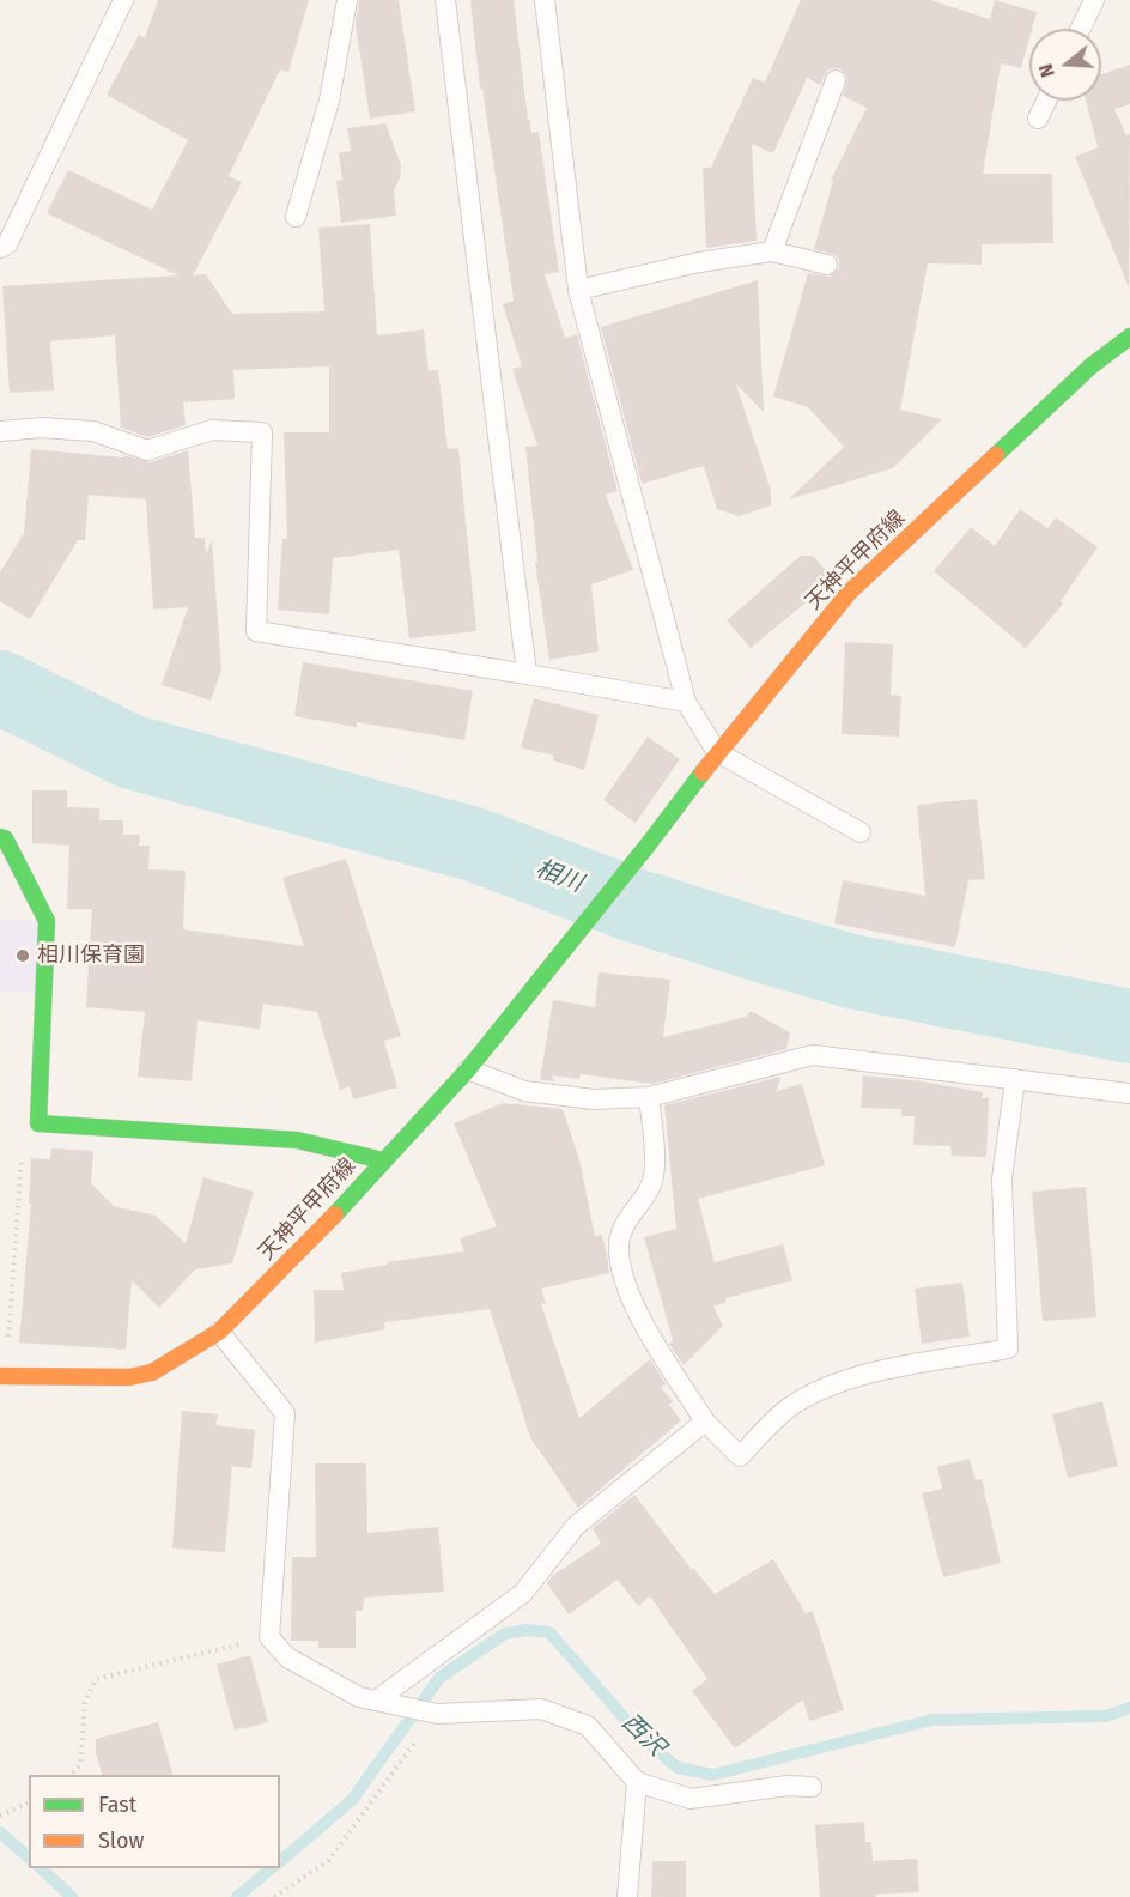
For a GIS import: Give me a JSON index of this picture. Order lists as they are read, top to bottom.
{
  "streets": {
    "main road": ["天神平甲府線"]
  },
  "water": ["相川", "西沢"],
  "places": ["相川保育園"],
  "legend": ["Fast", "Slow"],
  "north": "left"
}
